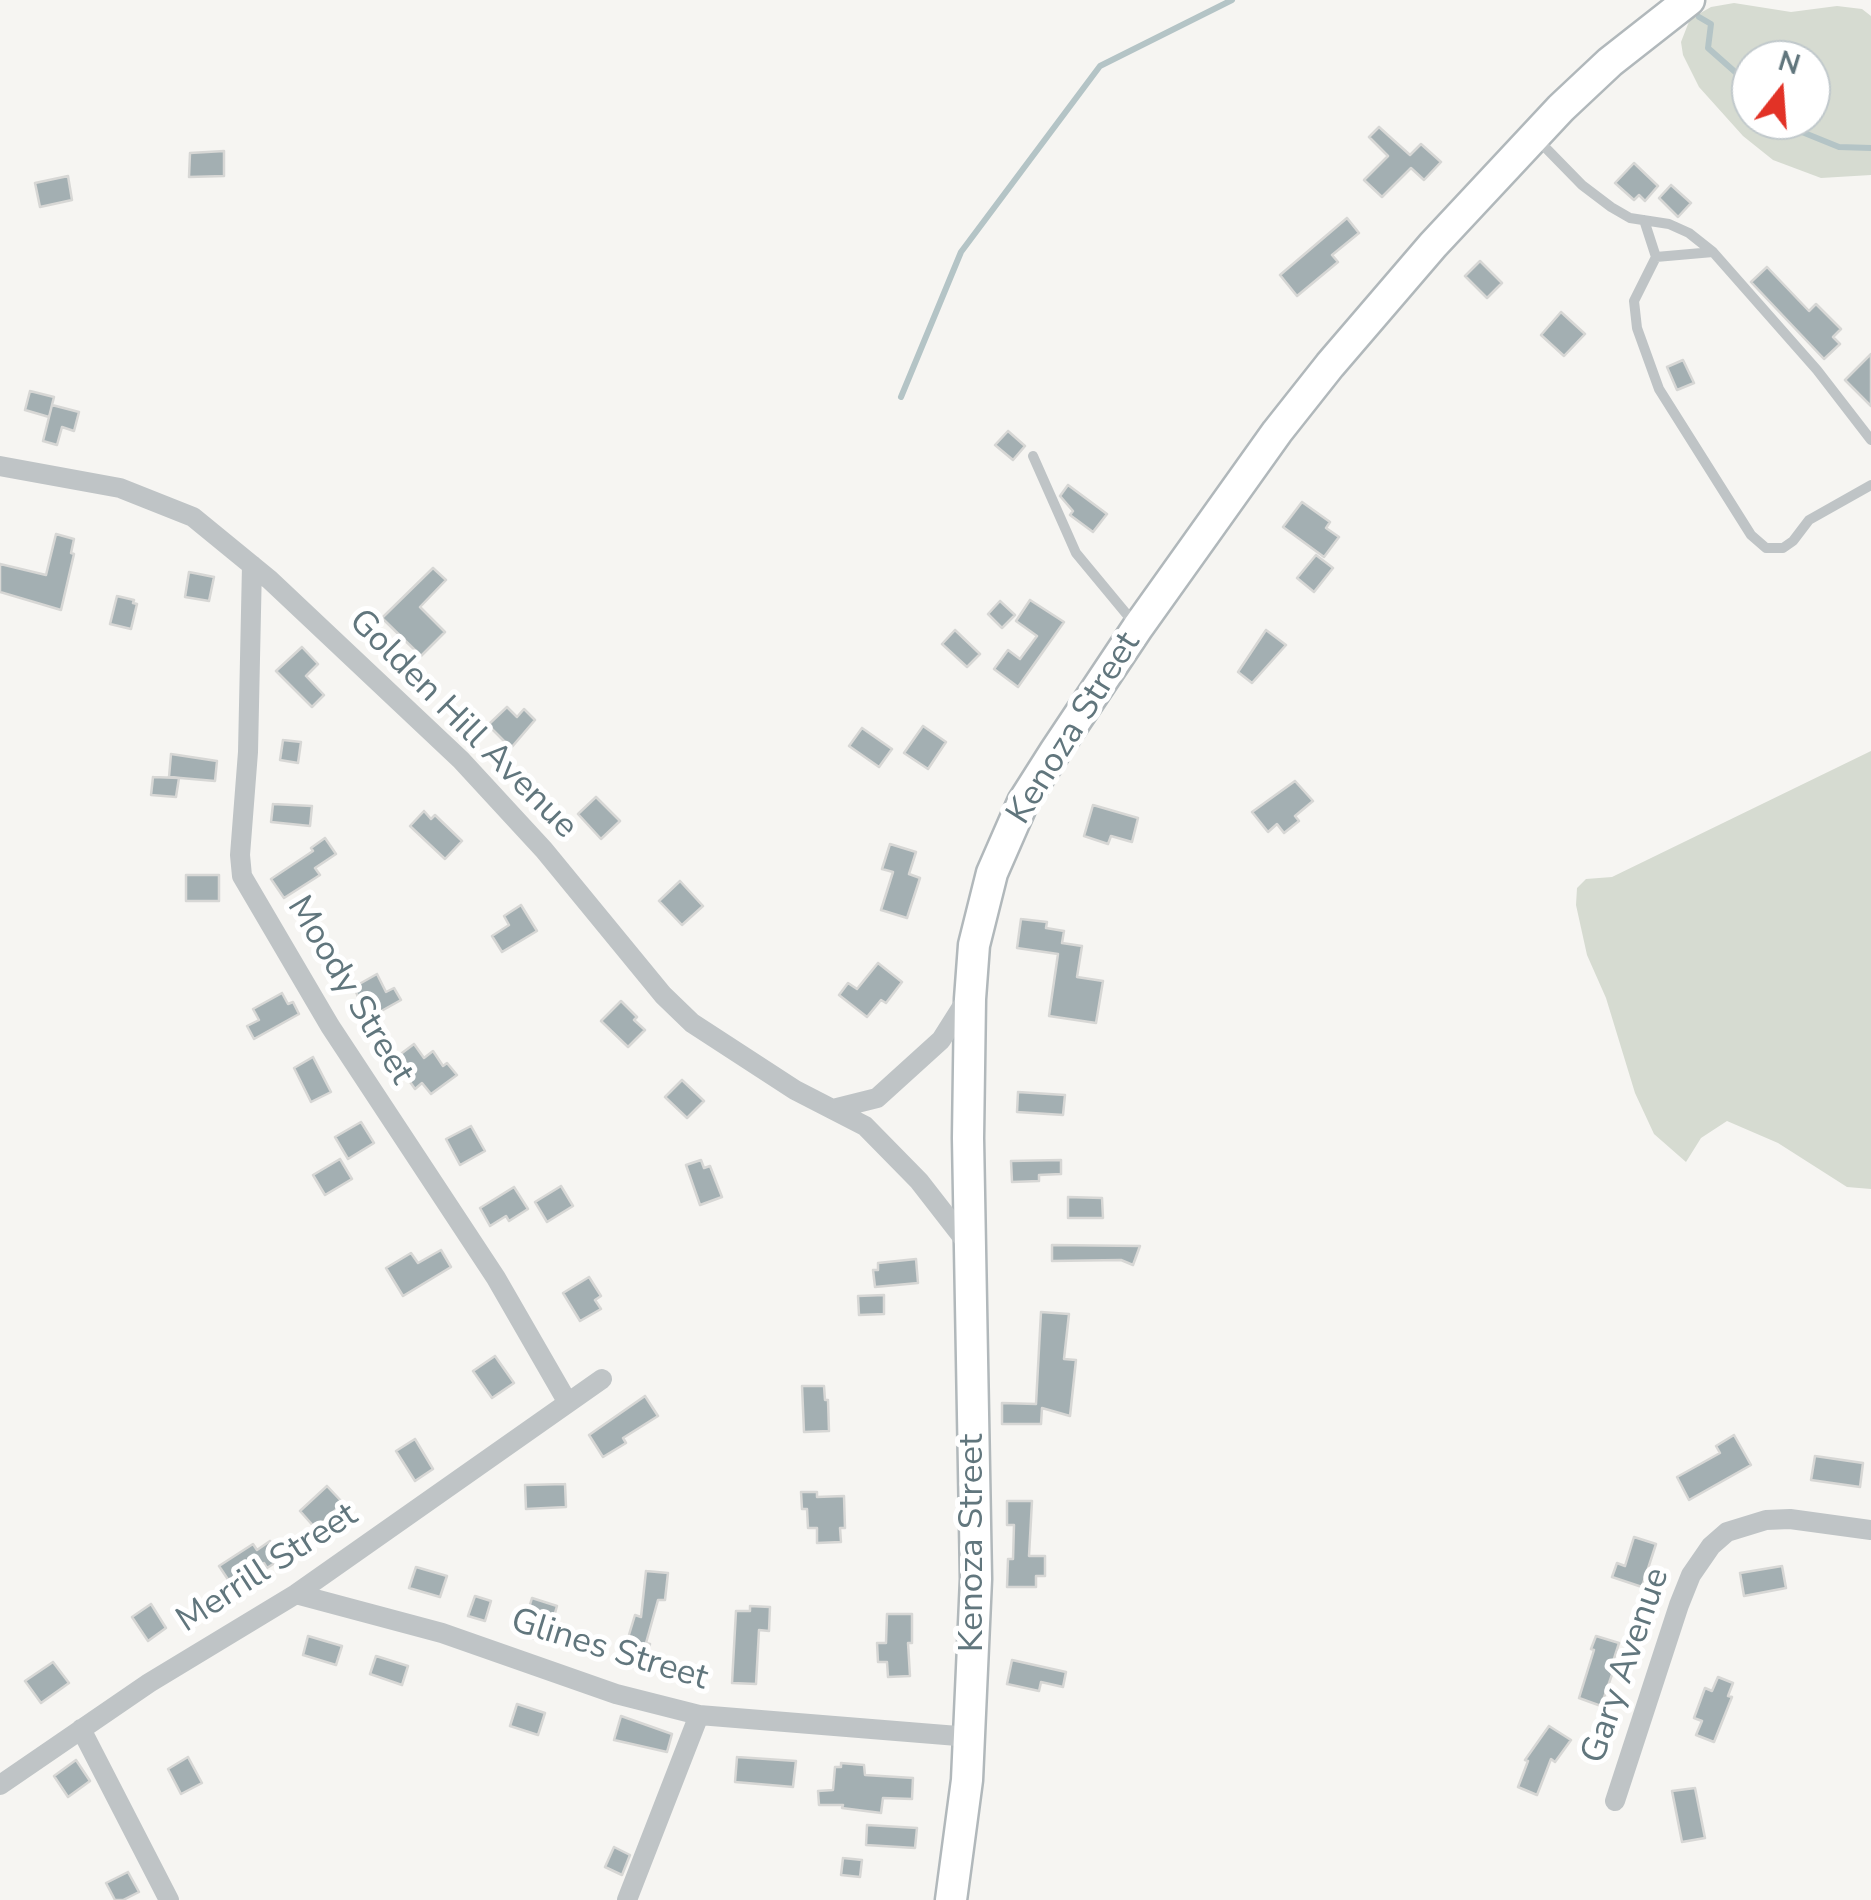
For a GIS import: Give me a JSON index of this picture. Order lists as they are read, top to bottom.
{
  "streets": {
    "street": [
      "Golden Hill Avenue",
      "Kenoza Street",
      "Moody Street",
      "Merrill Street",
      "Glines Street",
      "Gary Avenue"
    ]
  },
  "crossings": [
    ["Golden Hill Avenue", "Kenoza Street"],
    ["Golden Hill Avenue", "Moody Street"],
    ["Kenoza Street", "Glines Street"],
    ["Moody Street", "Merrill Street"],
    ["Merrill Street", "Glines Street"]
  ],
  "north": "top"
}
